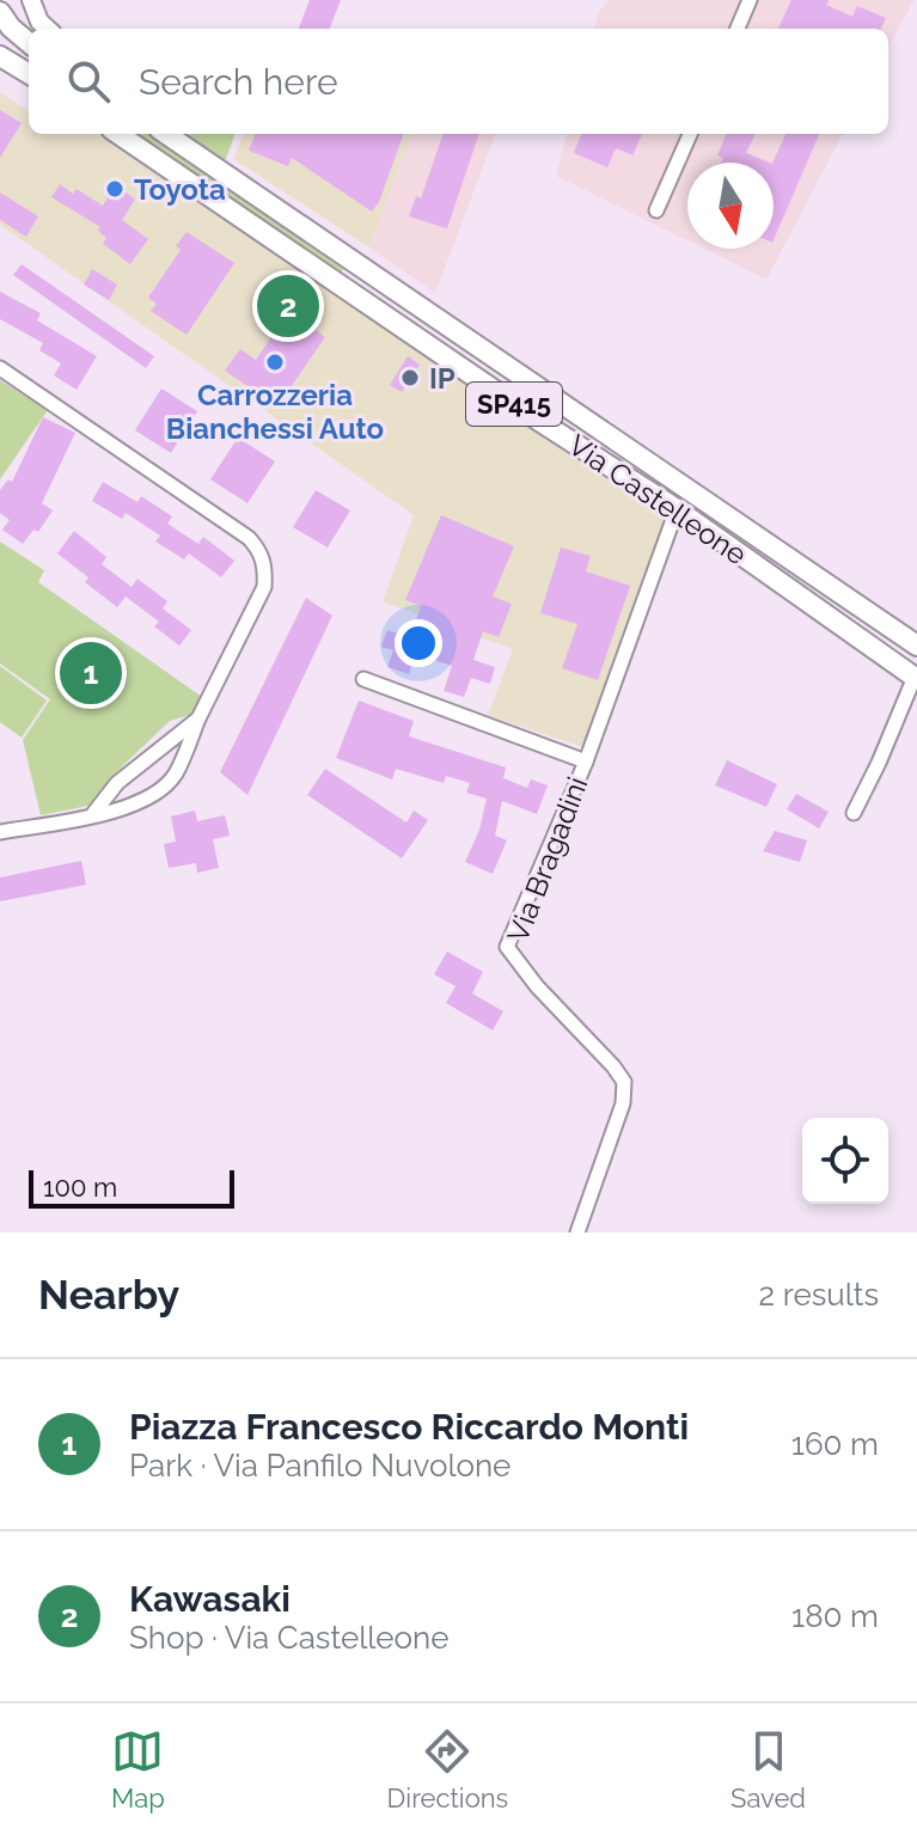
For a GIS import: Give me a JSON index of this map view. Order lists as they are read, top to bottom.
{
  "streets": {
    "main road": ["SP415", "Via Castelleone"],
    "street": ["Via Bragadini"]
  },
  "crossings": [
    ["Via Castelleone", "Via Bragadini"]
  ],
  "places": ["Toyota", "Carrozzeria Bianchessi Auto", "IP"],
  "scale_bar": "100 m",
  "north": "bottom",
  "page": {
    "search": "Search here",
    "pins": ["2", "1"],
    "scale": "100 m",
    "heading": ["Nearby", "2 results"],
    "list": [
      {
        "mark": "1",
        "name": "Piazza Francesco Riccardo Monti",
        "note": "Park · Via Panfilo Nuvolone",
        "value": "160 m"
      },
      {
        "mark": "2",
        "name": "Kawasaki",
        "note": "Shop · Via Castelleone",
        "value": "180 m"
      }
    ],
    "nav": ["Map", "Directions", "Saved"]
  }
}
